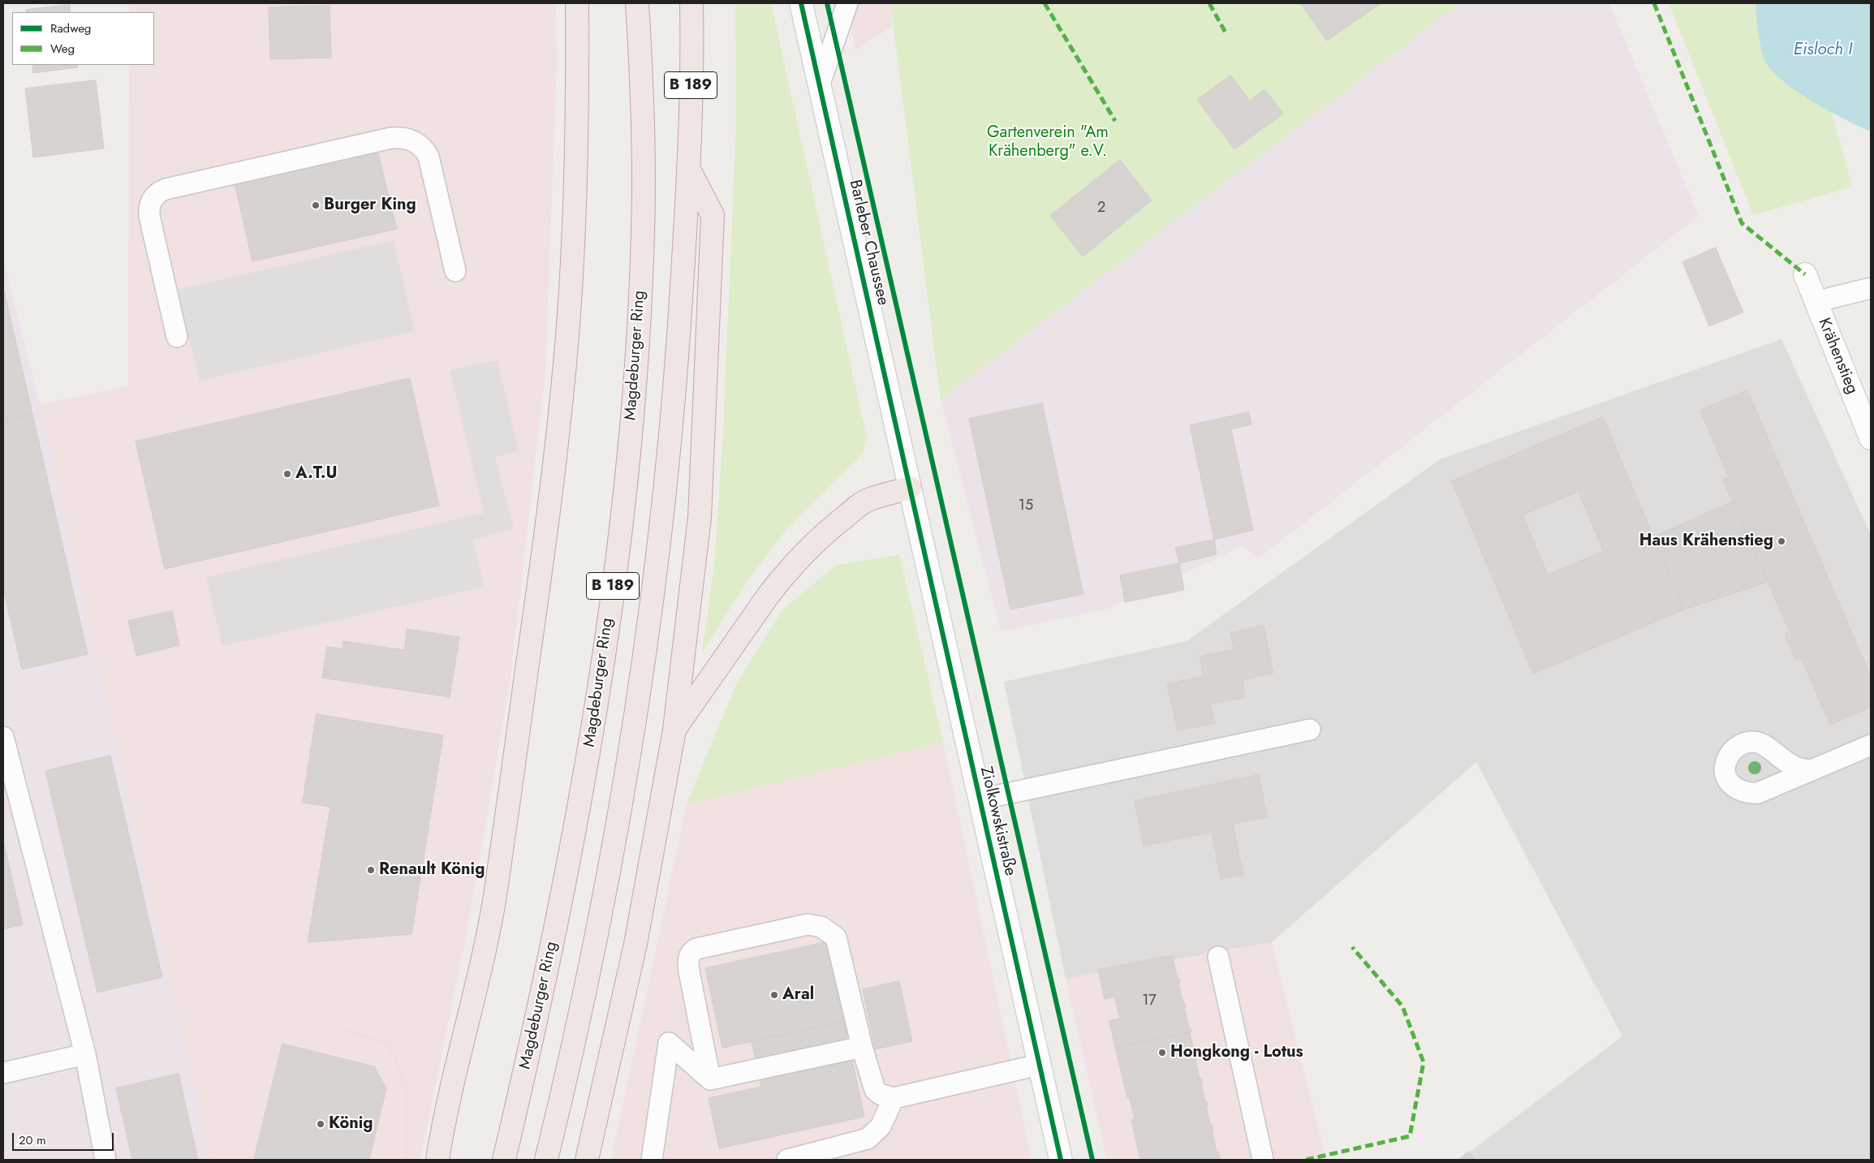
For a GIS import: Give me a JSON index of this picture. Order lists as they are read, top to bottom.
{
  "streets": {
    "highway": ["B 189", "Magdeburger Ring"],
    "street": ["Barleber Chaussee", "Krähenstieg", "Ziolkowskistraße"]
  },
  "crossings": [
    ["Barleber Chaussee", "Ziolkowskistraße"]
  ],
  "water": ["Eisloch I"],
  "parks": ["Gartenverein \"Am Krähenberg\" e.V."],
  "places": [
    "Burger King",
    "A.T.U",
    "Haus Krähenstieg",
    "Renault König",
    "Aral",
    "Hongkong - Lotus",
    "König"
  ],
  "house_numbers": ["2", "15", "17"],
  "legend": ["Radweg", "Weg"],
  "scale_bar": "20 m"
}
